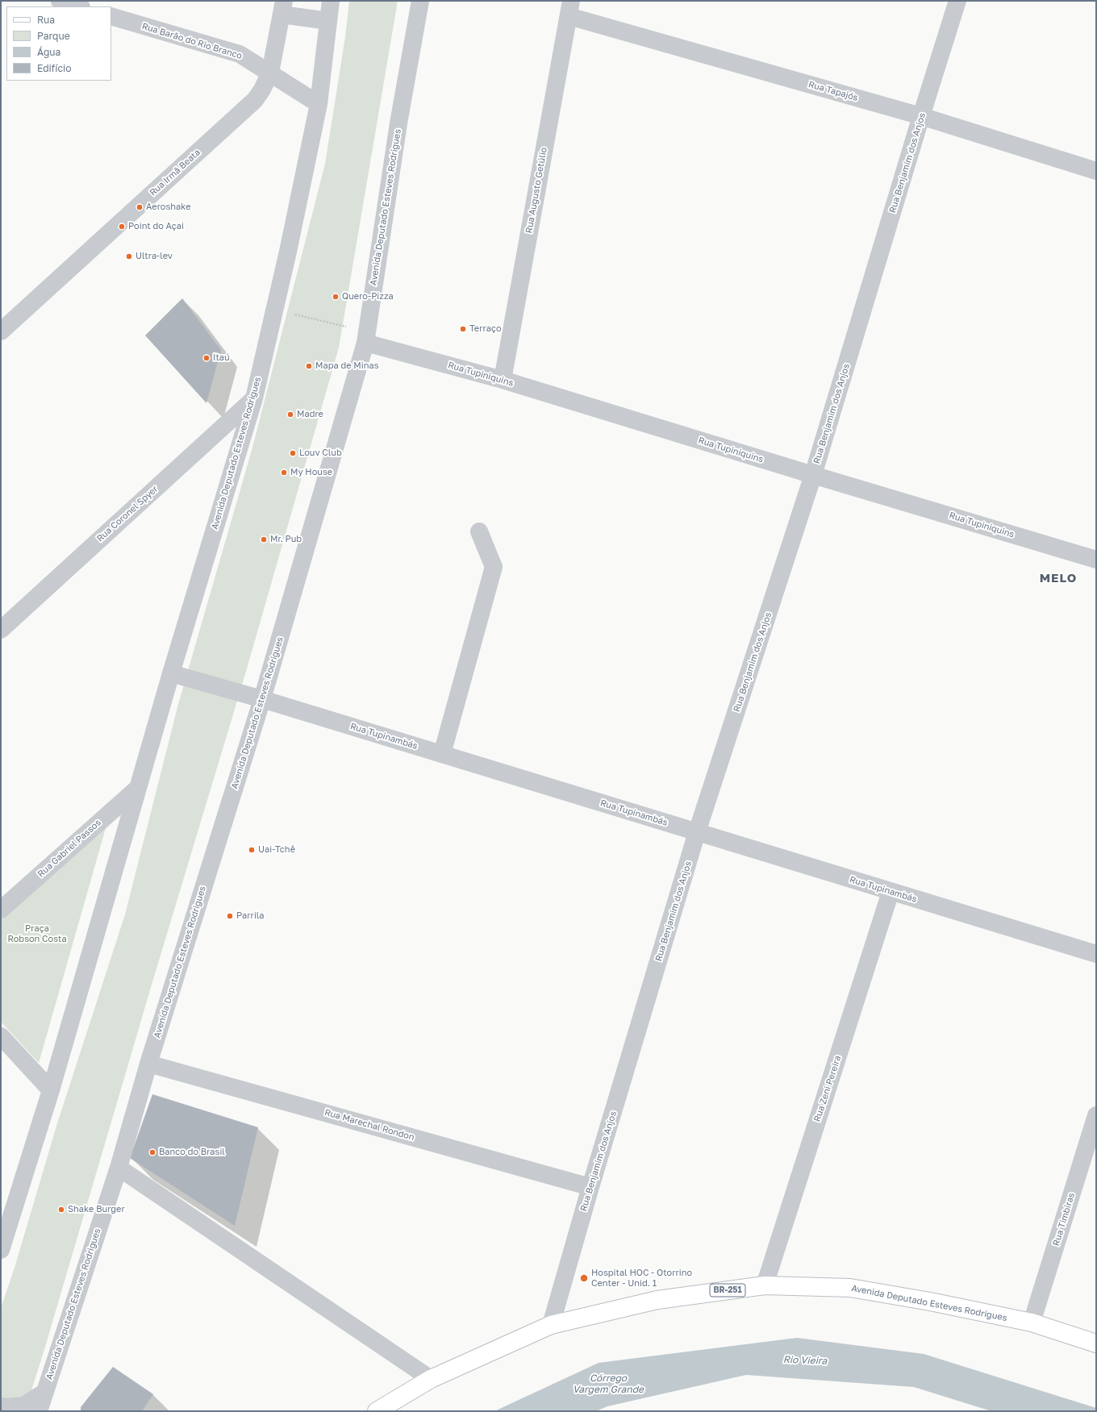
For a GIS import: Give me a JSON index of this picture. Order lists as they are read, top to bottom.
{
  "streets": {
    "main road": ["Avenida Deputado Esteves Rodrigues", "BR-251"],
    "street": [
      "Rua Barão do Rio Branco",
      "Rua Tapajós",
      "Rua Benjamim dos Anjos",
      "Rua Irmã Beata",
      "Rua Augusto Getúlio",
      "Rua Tupiniquins",
      "Rua Coronel Spyer",
      "Rua Tupinambás",
      "Rua Gabriel Passos",
      "Rua Zeni Pereira",
      "Rua Marechal Rondon",
      "Rua Timbiras"
    ]
  },
  "crossings": [
    ["Rua Barão do Rio Branco", "Rua Irmã Beata"],
    ["Rua Barão do Rio Branco", "Avenida Deputado Esteves Rodrigues"],
    ["Rua Tapajós", "Rua Benjamim dos Anjos"],
    ["Rua Tapajós", "Rua Augusto Getúlio"],
    ["Rua Benjamim dos Anjos", "Avenida Deputado Esteves Rodrigues"],
    ["Rua Benjamim dos Anjos", "Rua Tupiniquins"],
    ["Rua Benjamim dos Anjos", "Rua Tupinambás"],
    ["Rua Benjamim dos Anjos", "Rua Marechal Rondon"],
    ["Rua Augusto Getúlio", "Rua Tupiniquins"],
    ["Avenida Deputado Esteves Rodrigues", "Rua Tupiniquins"],
    ["Avenida Deputado Esteves Rodrigues", "Rua Coronel Spyer"],
    ["Avenida Deputado Esteves Rodrigues", "Rua Tupinambás"],
    ["Avenida Deputado Esteves Rodrigues", "Rua Gabriel Passos"],
    ["Avenida Deputado Esteves Rodrigues", "Rua Zeni Pereira"],
    ["Avenida Deputado Esteves Rodrigues", "Rua Marechal Rondon"],
    ["Avenida Deputado Esteves Rodrigues", "Rua Timbiras"],
    ["Rua Tupinambás", "Rua Zeni Pereira"]
  ],
  "districts": ["MELO"],
  "water": ["Rio Vieira", "Córrego Vargem Grande"],
  "parks": ["Praça Robson Costa"],
  "places": [
    "Aeroshake",
    "Point do Açai",
    "Ultra-lev",
    "Quero-Pizza",
    "Terraço",
    "Itaú",
    "Mapa de Minas",
    "Madre",
    "Louv Club",
    "My House",
    "Mr. Pub",
    "Uai-Tchê",
    "Parrila",
    "Banco do Brasil",
    "Shake Burger",
    "Hospital HOC - Otorrino Center - Unid. 1"
  ],
  "legend": [
    "Rua",
    "Parque",
    "Água",
    "Edifício"
  ]
}
